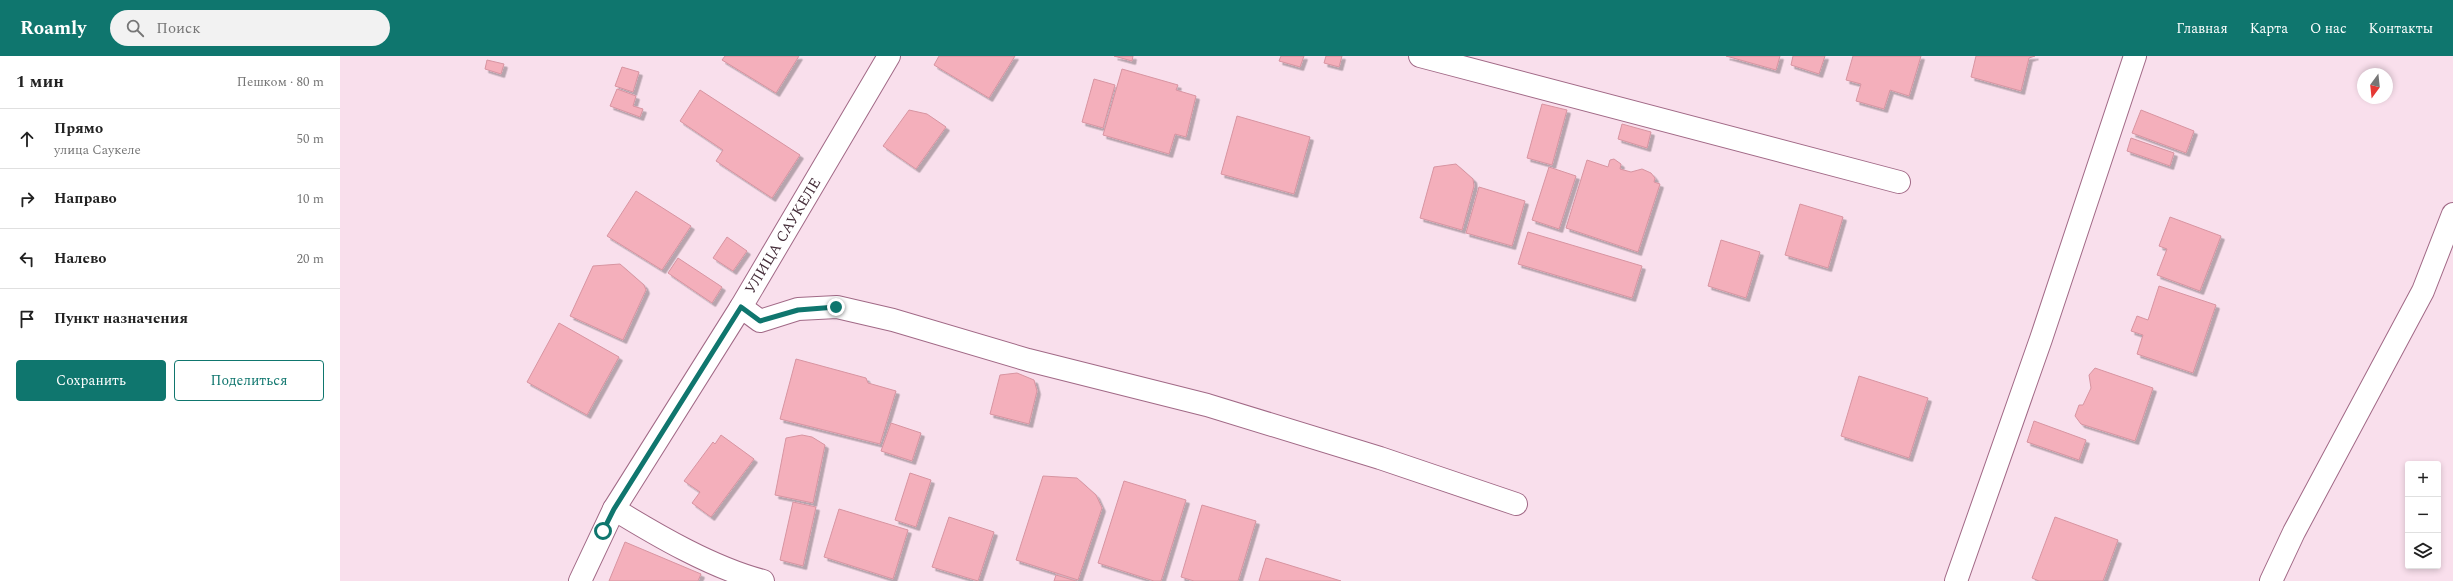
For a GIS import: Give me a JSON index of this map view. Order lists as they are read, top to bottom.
{
  "streets": {
    "street": ["УЛИЦА САУКЕЛЕ"]
  },
  "north": "bottom",
  "page": {
    "header": "Roamly",
    "search": "Поиск",
    "nav": [
      "Главная",
      "Карта",
      "О нас",
      "Контакты"
    ],
    "heading": ["1 мин", "Пешком · 80 m"],
    "list": [
      ["Прямо", "улица Саукеле", "50 m"],
      ["Направо", "10 m"],
      ["Налево", "20 m"],
      "Пункт назначения"
    ],
    "buttons": ["Сохранить", "Поделиться"],
    "map_buttons": ["+", "−"]
  }
}
